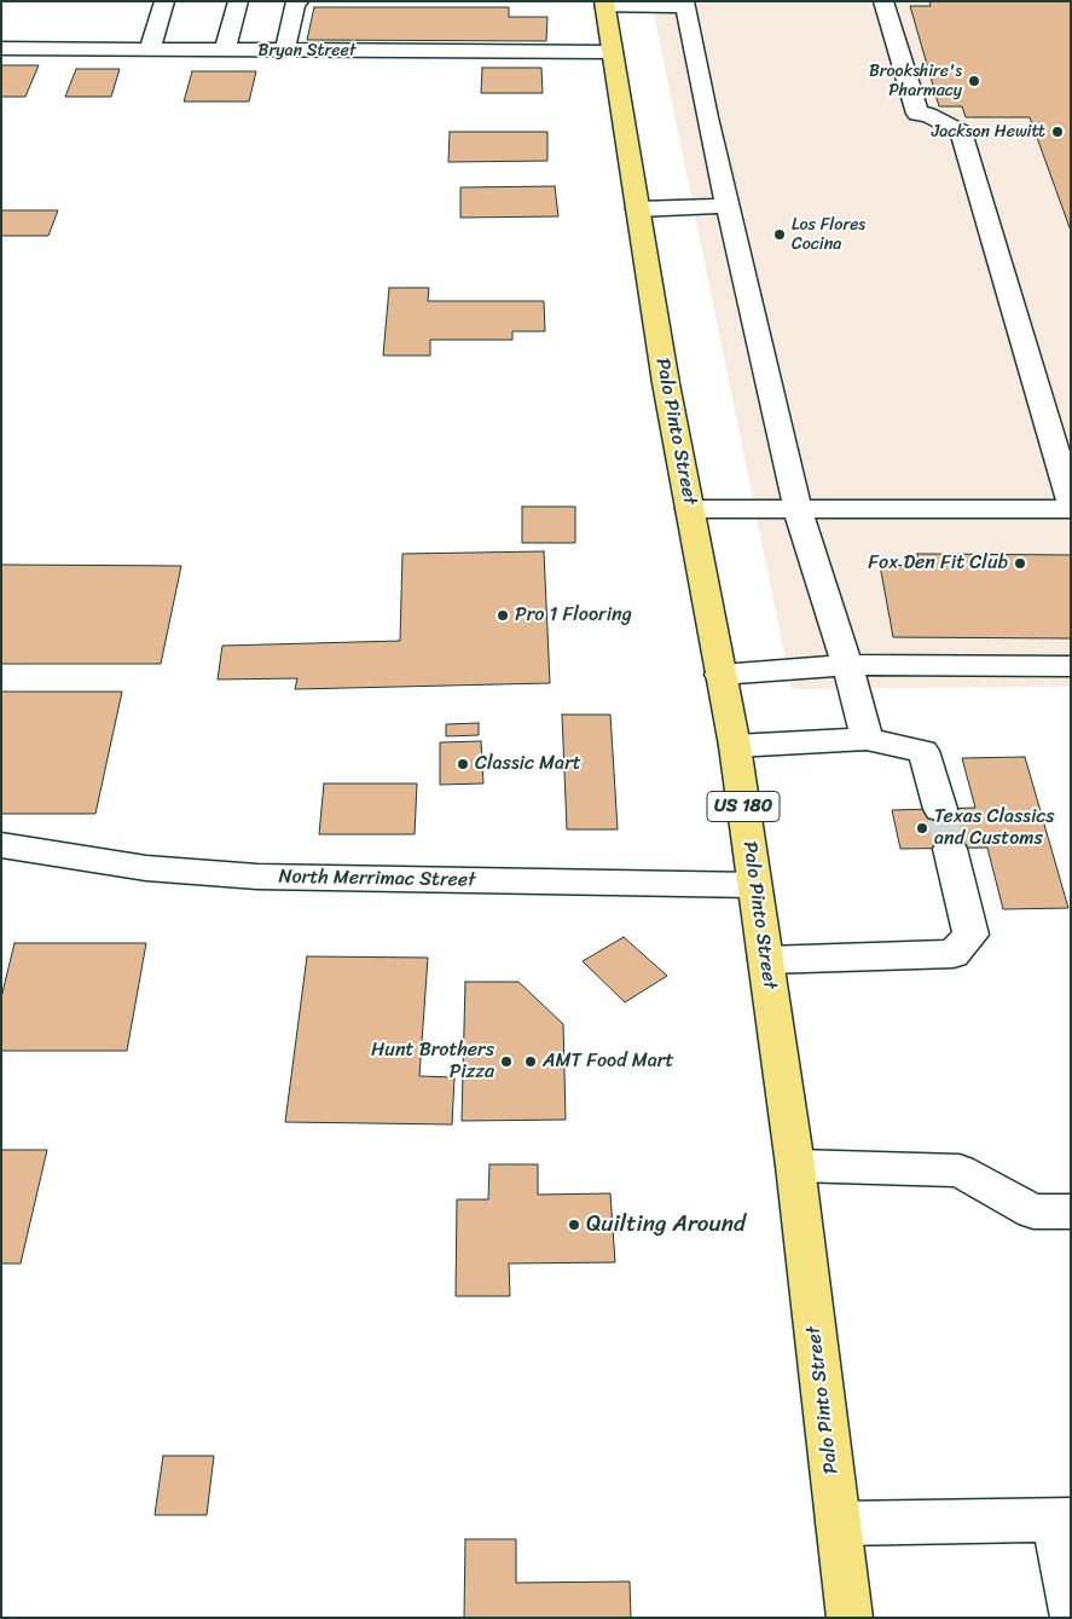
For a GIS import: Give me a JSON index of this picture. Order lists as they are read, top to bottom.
{
  "streets": {
    "main road": ["Palo Pinto Street", "US 180"],
    "street": ["Bryan Street", "North Merrimac Street"]
  },
  "crossings": [
    ["Bryan Street", "Palo Pinto Street"],
    ["Palo Pinto Street", "North Merrimac Street"]
  ],
  "places": [
    "Brookshire's Pharmacy",
    "Jackson Hewitt",
    "Los Flores Cocina",
    "Fox Den Fit Club",
    "Pro 1 Flooring",
    "Classic Mart",
    "Texas Classics and Customs",
    "Hunt Brothers Pizza",
    "AMT Food Mart",
    "Quilting Around"
  ]
}
